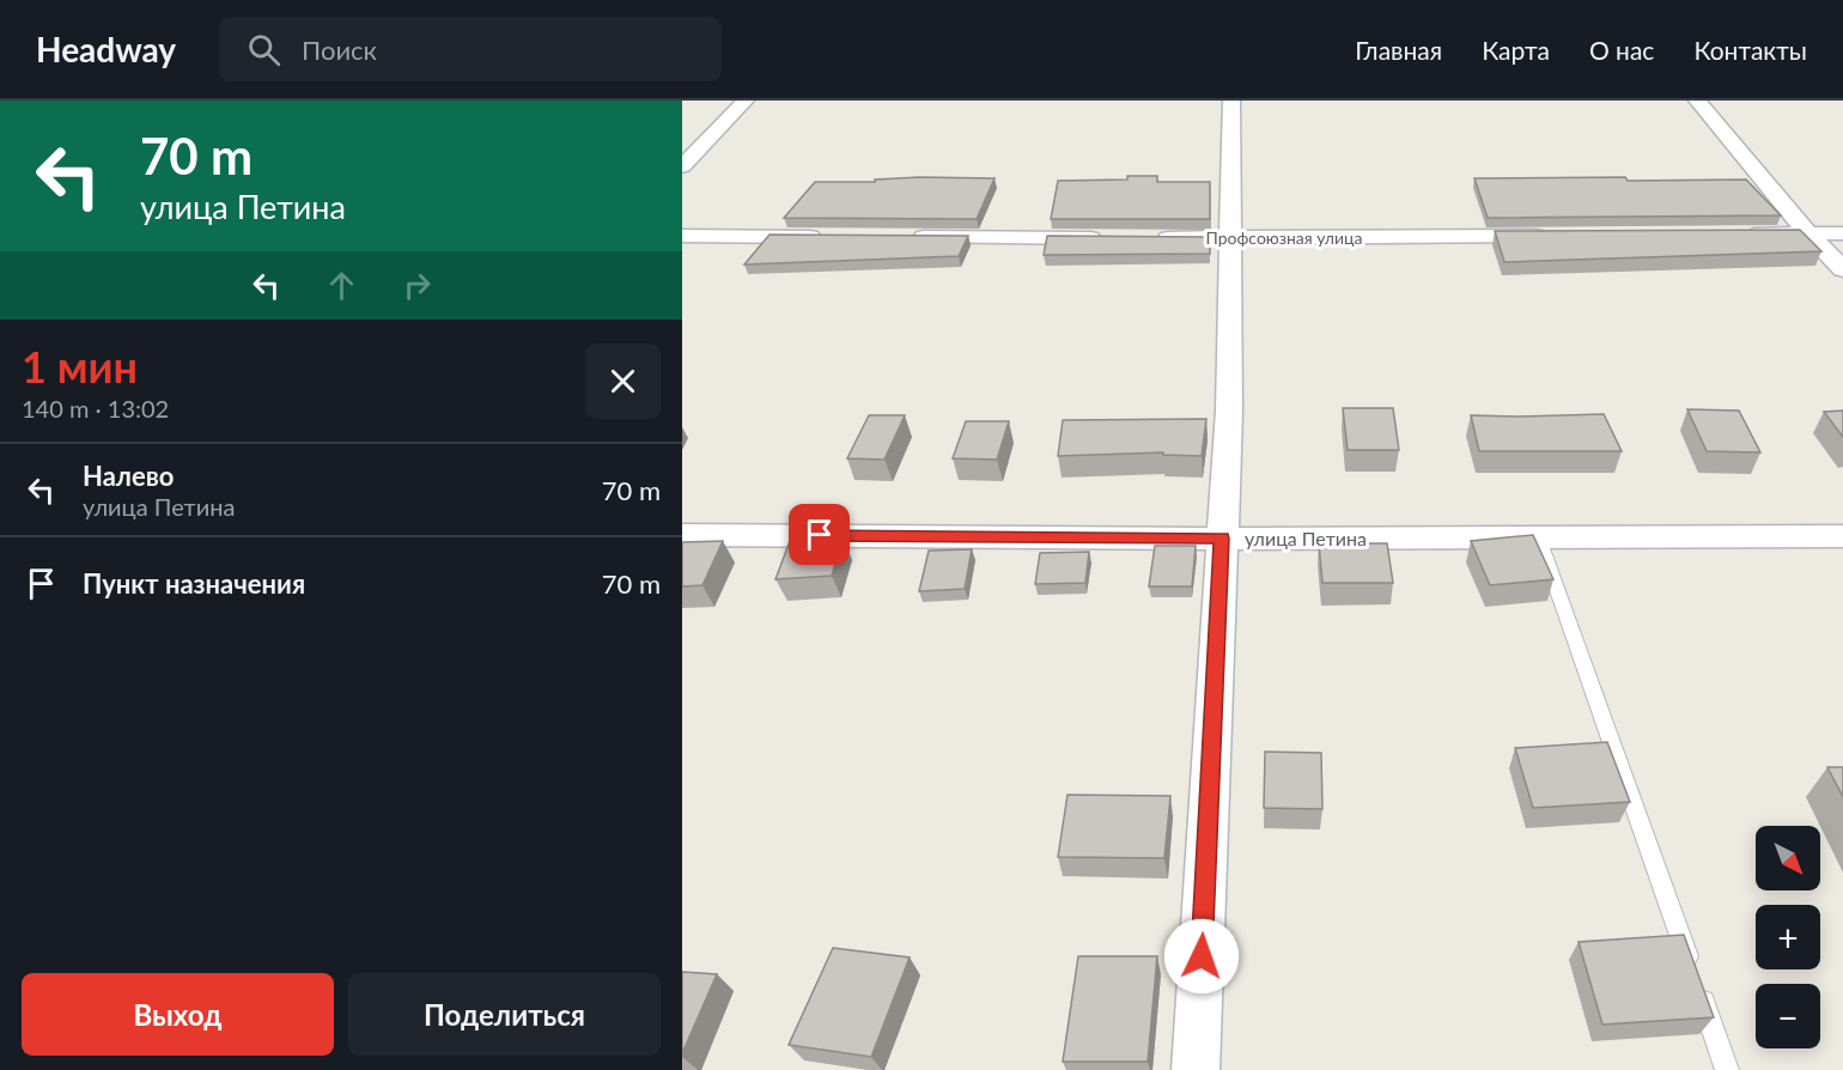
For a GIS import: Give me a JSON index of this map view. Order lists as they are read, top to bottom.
{
  "streets": {
    "street": ["Профсоюзная улица", "улица Петина"]
  },
  "north": "bottom right",
  "page": {
    "header": "Headway",
    "search": "Поиск",
    "nav": [
      "Главная",
      "Карта",
      "О нас",
      "Контакты"
    ],
    "turn": ["70 m", "улица Петина"],
    "heading": ["1 мин", "140 m · 13:02"],
    "list": [
      {
        "name": "Налево",
        "note": "улица Петина",
        "value": "70 m"
      },
      {
        "name": "Пункт назначения",
        "value": "70 m"
      }
    ],
    "map_buttons": ["+", "−"],
    "buttons": ["Выход", "Поделиться"]
  }
}
